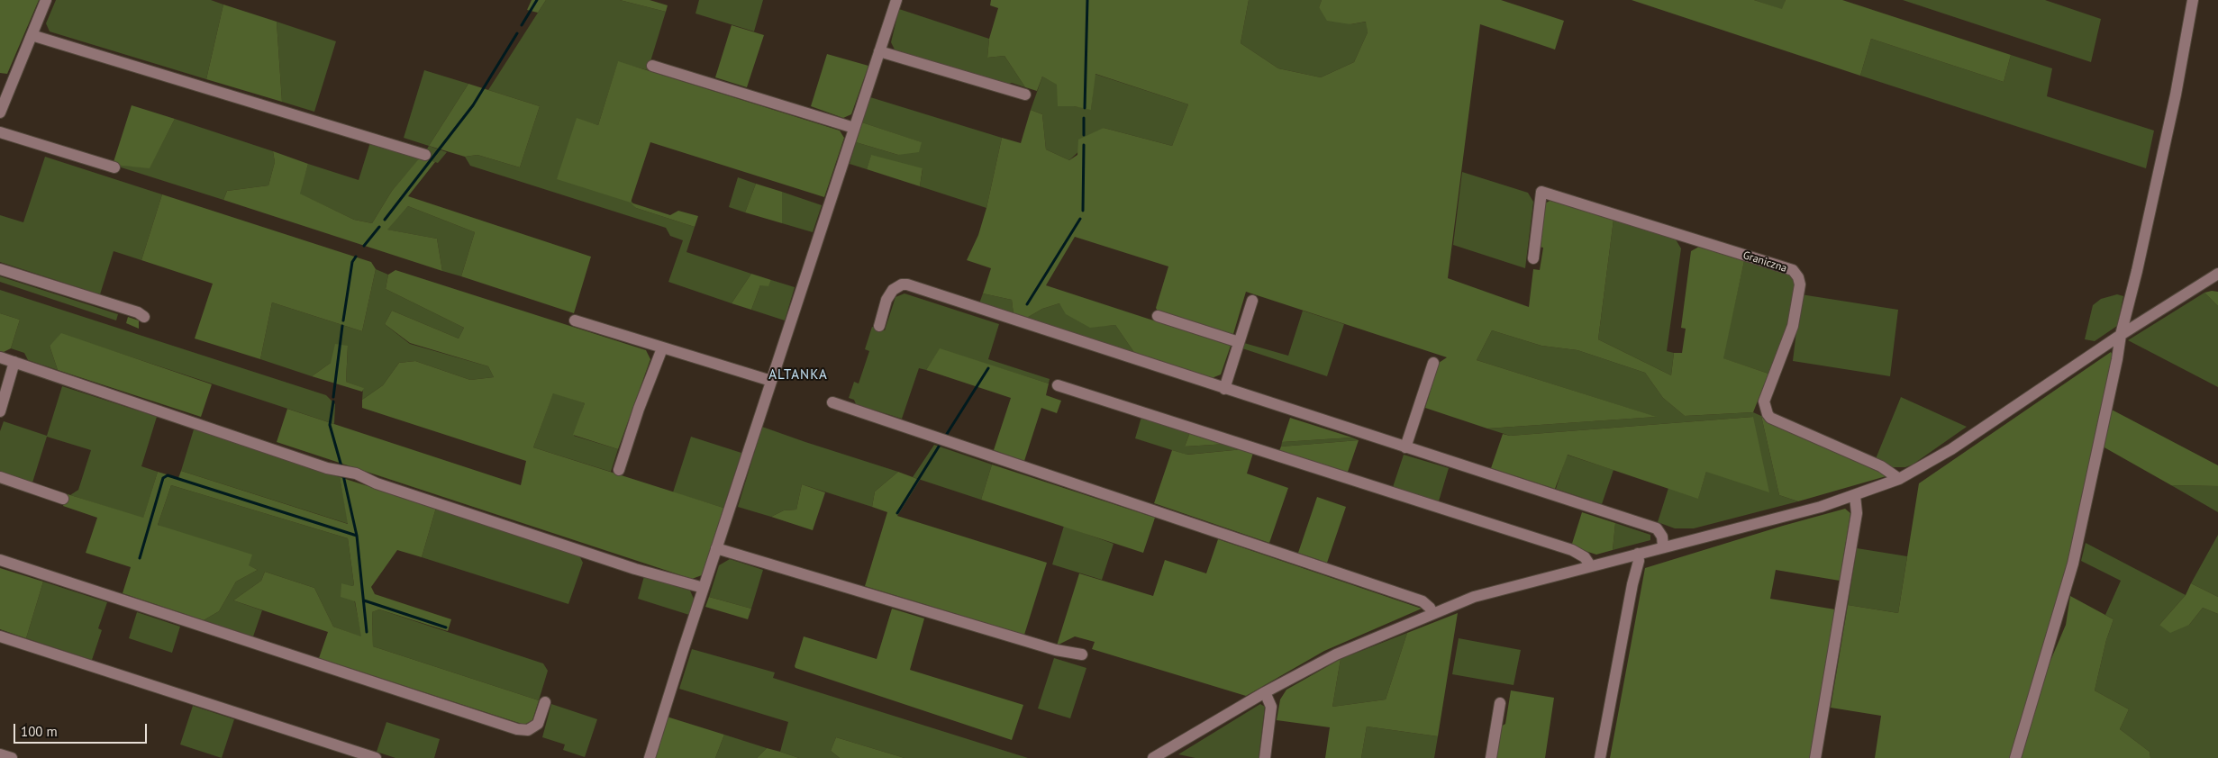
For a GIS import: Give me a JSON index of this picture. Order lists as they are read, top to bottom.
{
  "streets": {
    "street": ["Graniczna"]
  },
  "districts": ["ALTANKA"],
  "scale_bar": "100 m"
}
